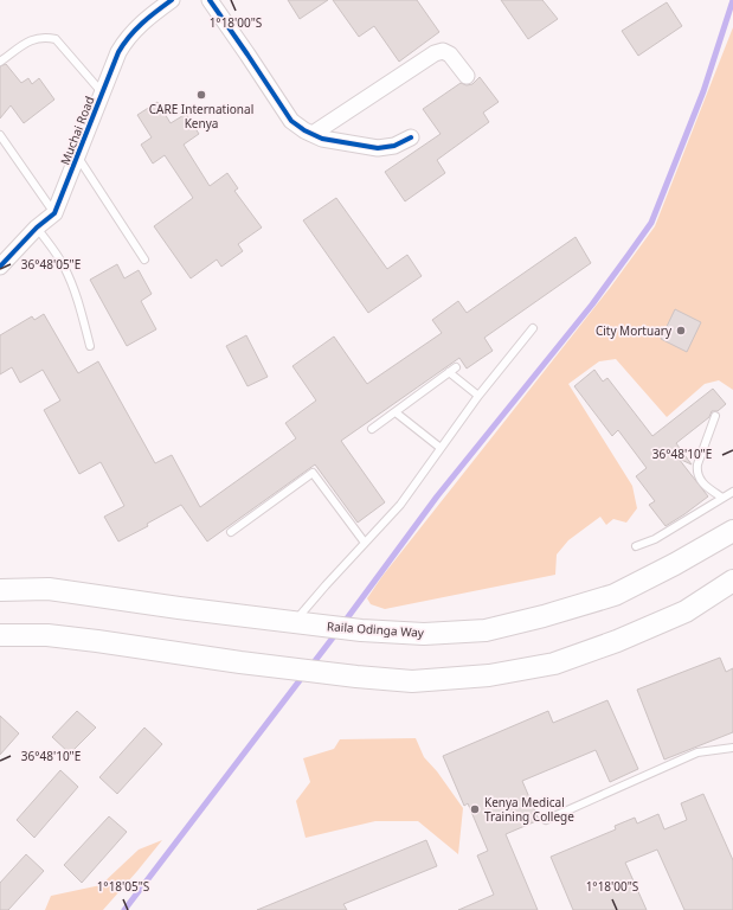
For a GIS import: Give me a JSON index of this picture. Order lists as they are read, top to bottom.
{
  "streets": {
    "main road": ["Raila Odinga Way"],
    "street": ["Muchai Road"]
  },
  "places": ["CARE International Kenya", "City Mortuary", "Kenya Medical Training College"],
  "coordinates": [
    "1°18'00\"S",
    "36°48'05\"E",
    "36°48'10\"E",
    "1°18'05\"S"
  ]
}
